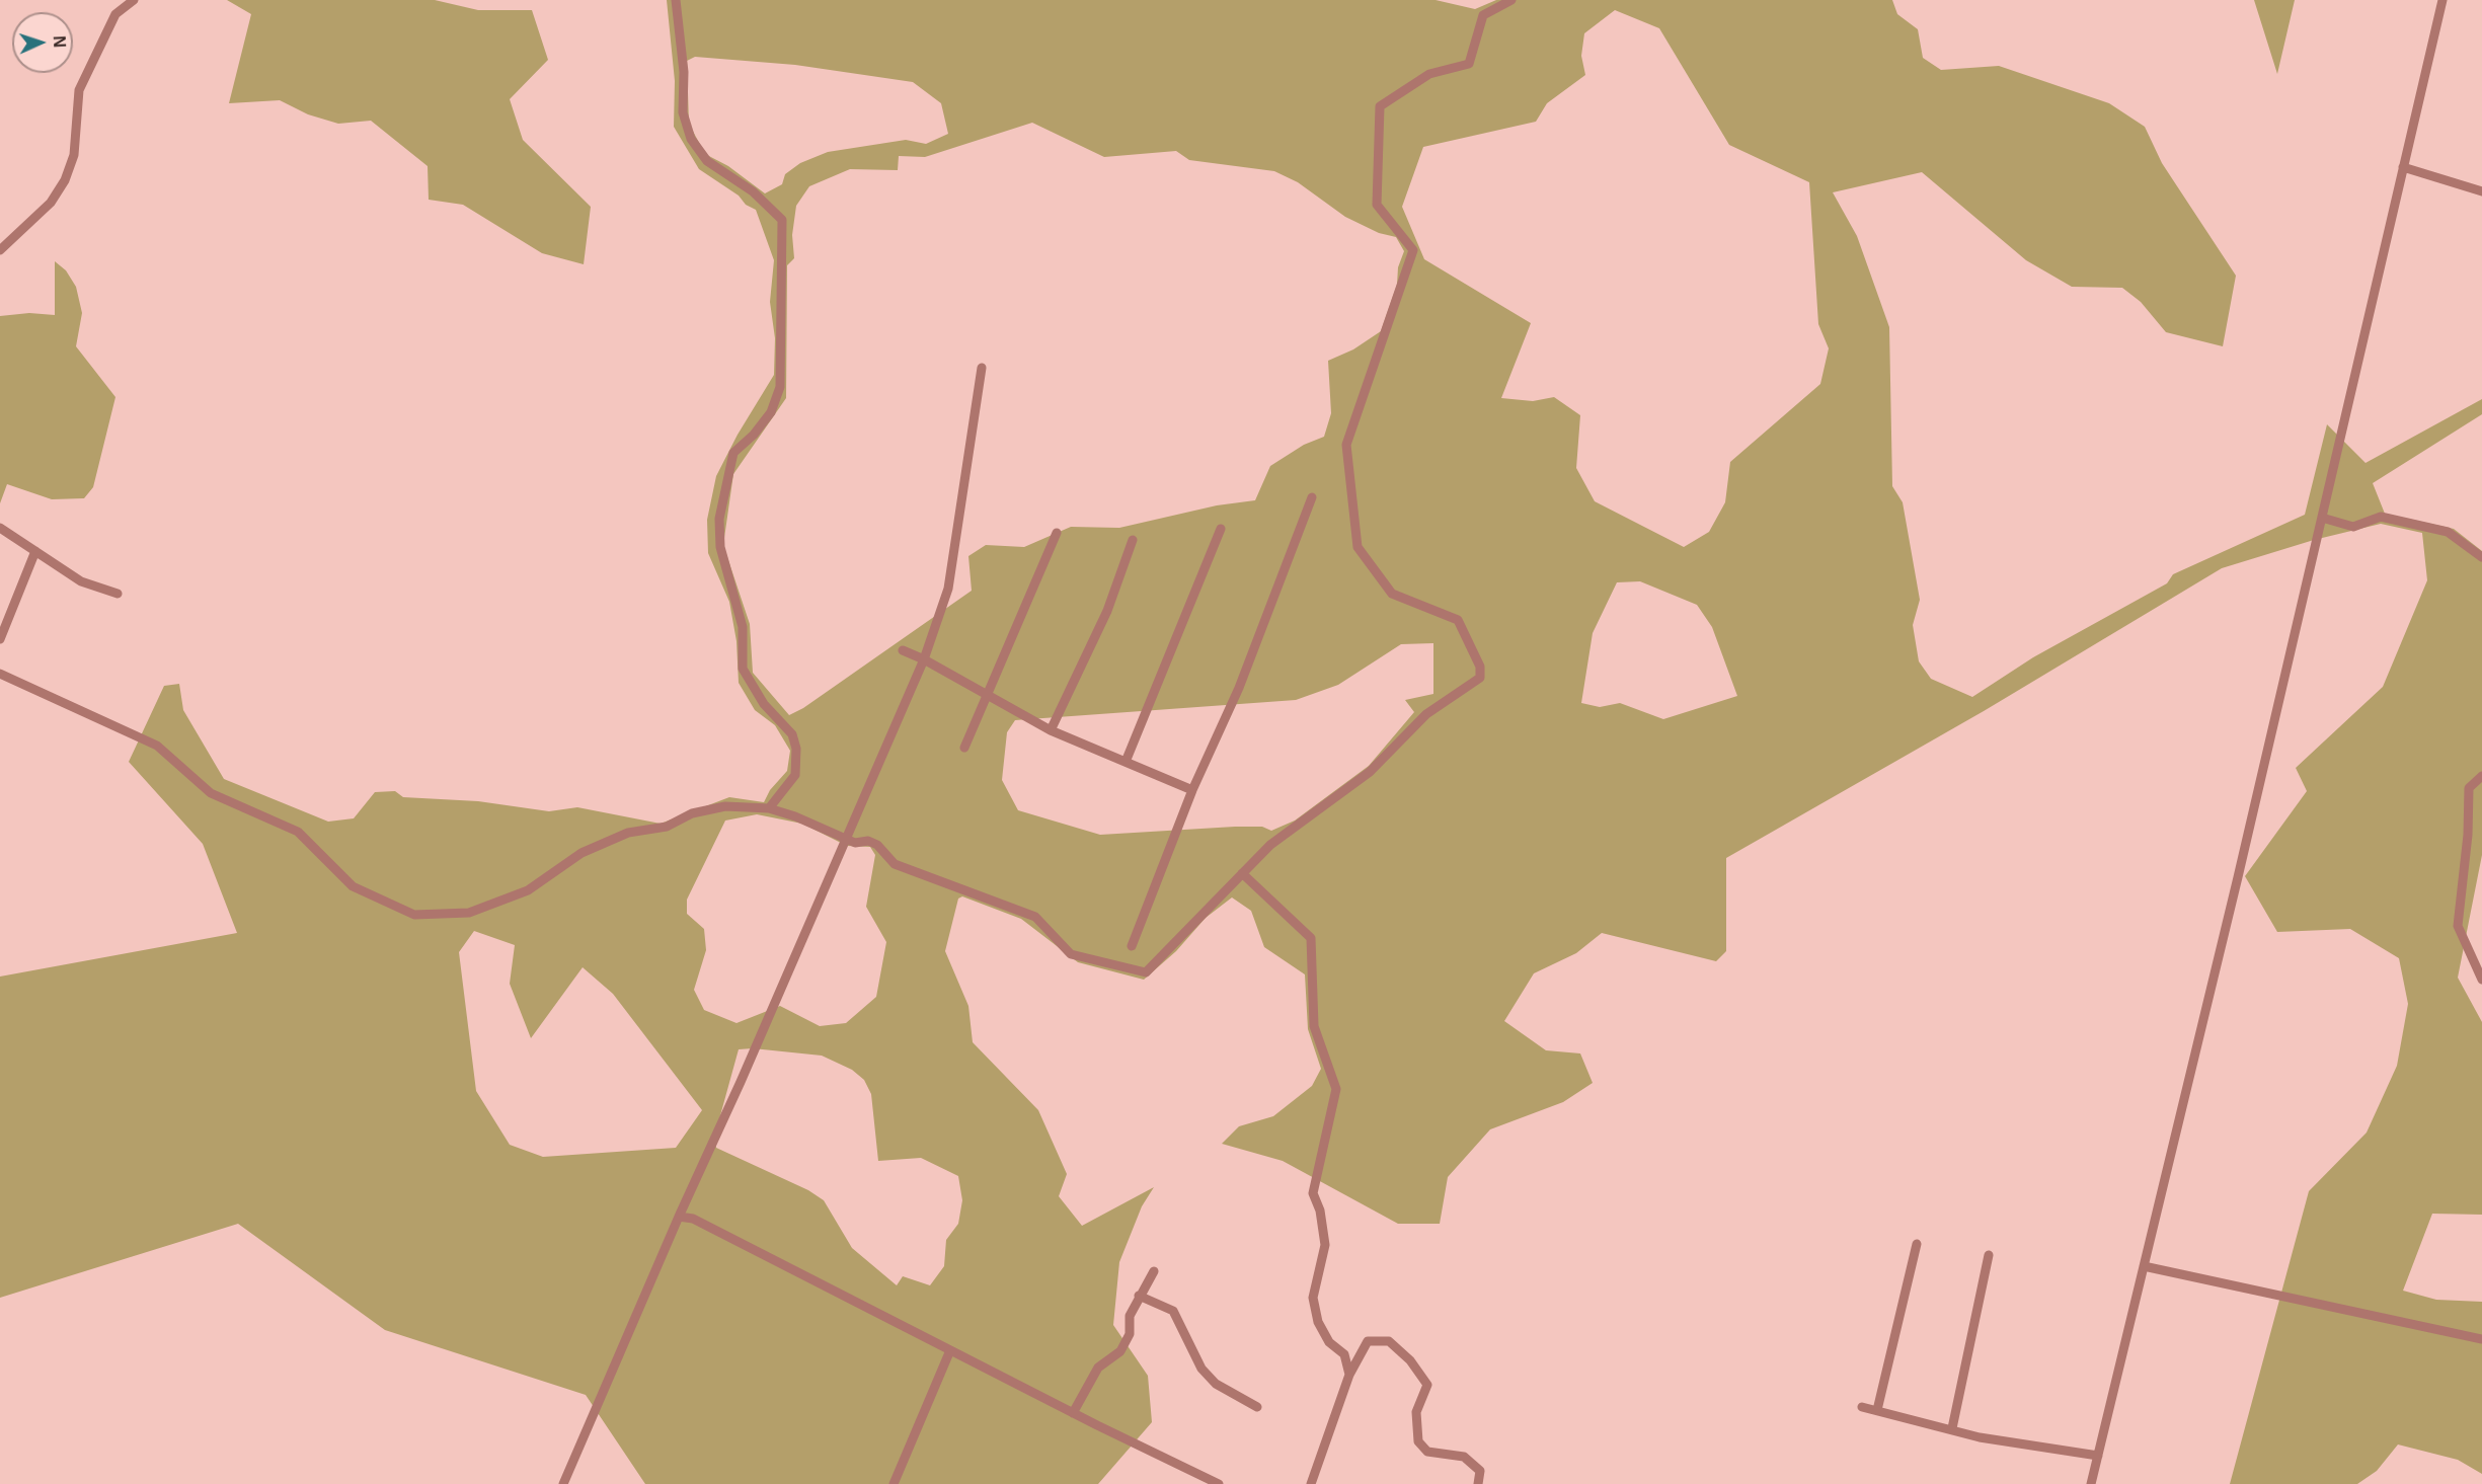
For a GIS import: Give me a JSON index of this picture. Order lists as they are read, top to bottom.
{
  "north": "right"
}
